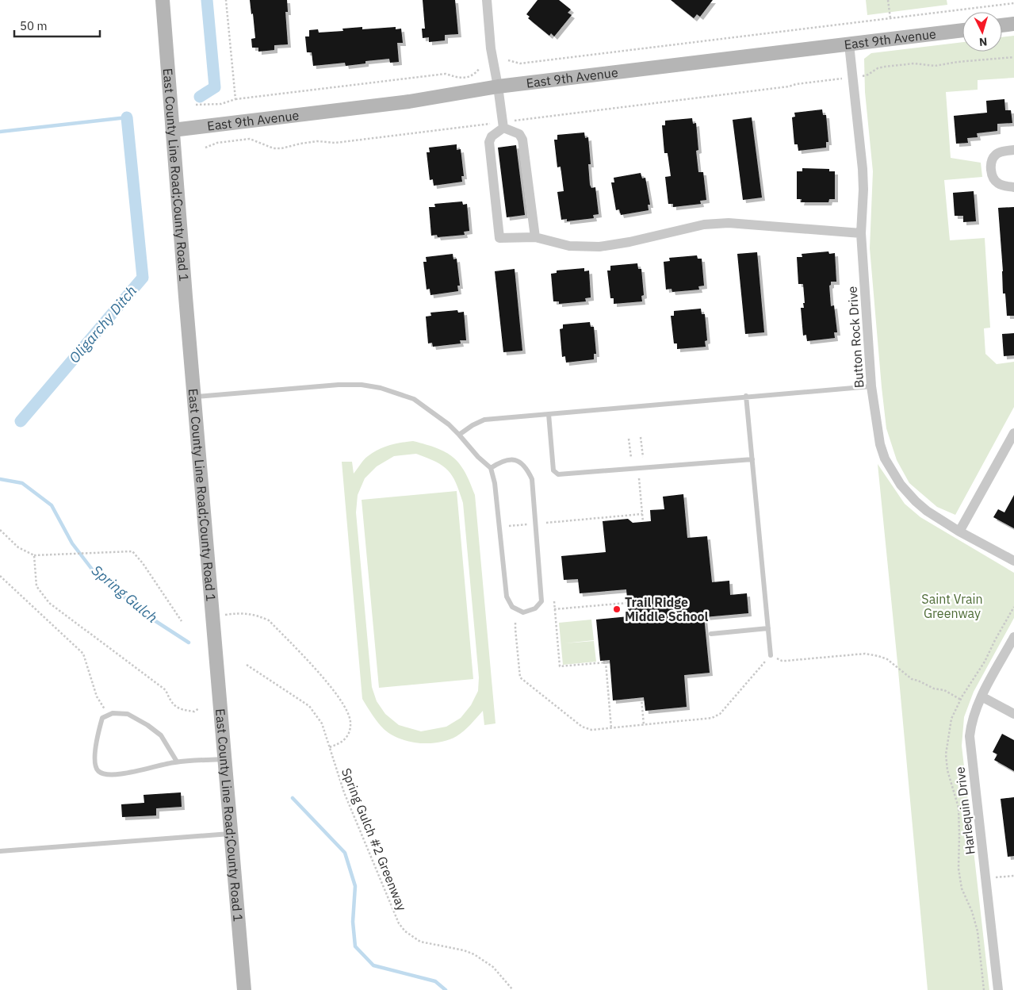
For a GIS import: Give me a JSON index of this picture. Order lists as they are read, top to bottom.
{
  "streets": {
    "main road": ["East 9th Avenue", "East County Line Road;County Road 1"],
    "street": ["Button Rock Drive", "Harlequin Drive"],
    "path": ["Spring Gulch #2 Greenway"]
  },
  "crossings": [
    ["East 9th Avenue", "East County Line Road;County Road 1"],
    ["East 9th Avenue", "Button Rock Drive"]
  ],
  "water": ["Oligarchy Ditch", "Spring Gulch"],
  "parks": ["Saint Vrain Greenway"],
  "places": ["Trail Ridge Middle School"],
  "scale_bar": "50 m",
  "north": "bottom"
}
